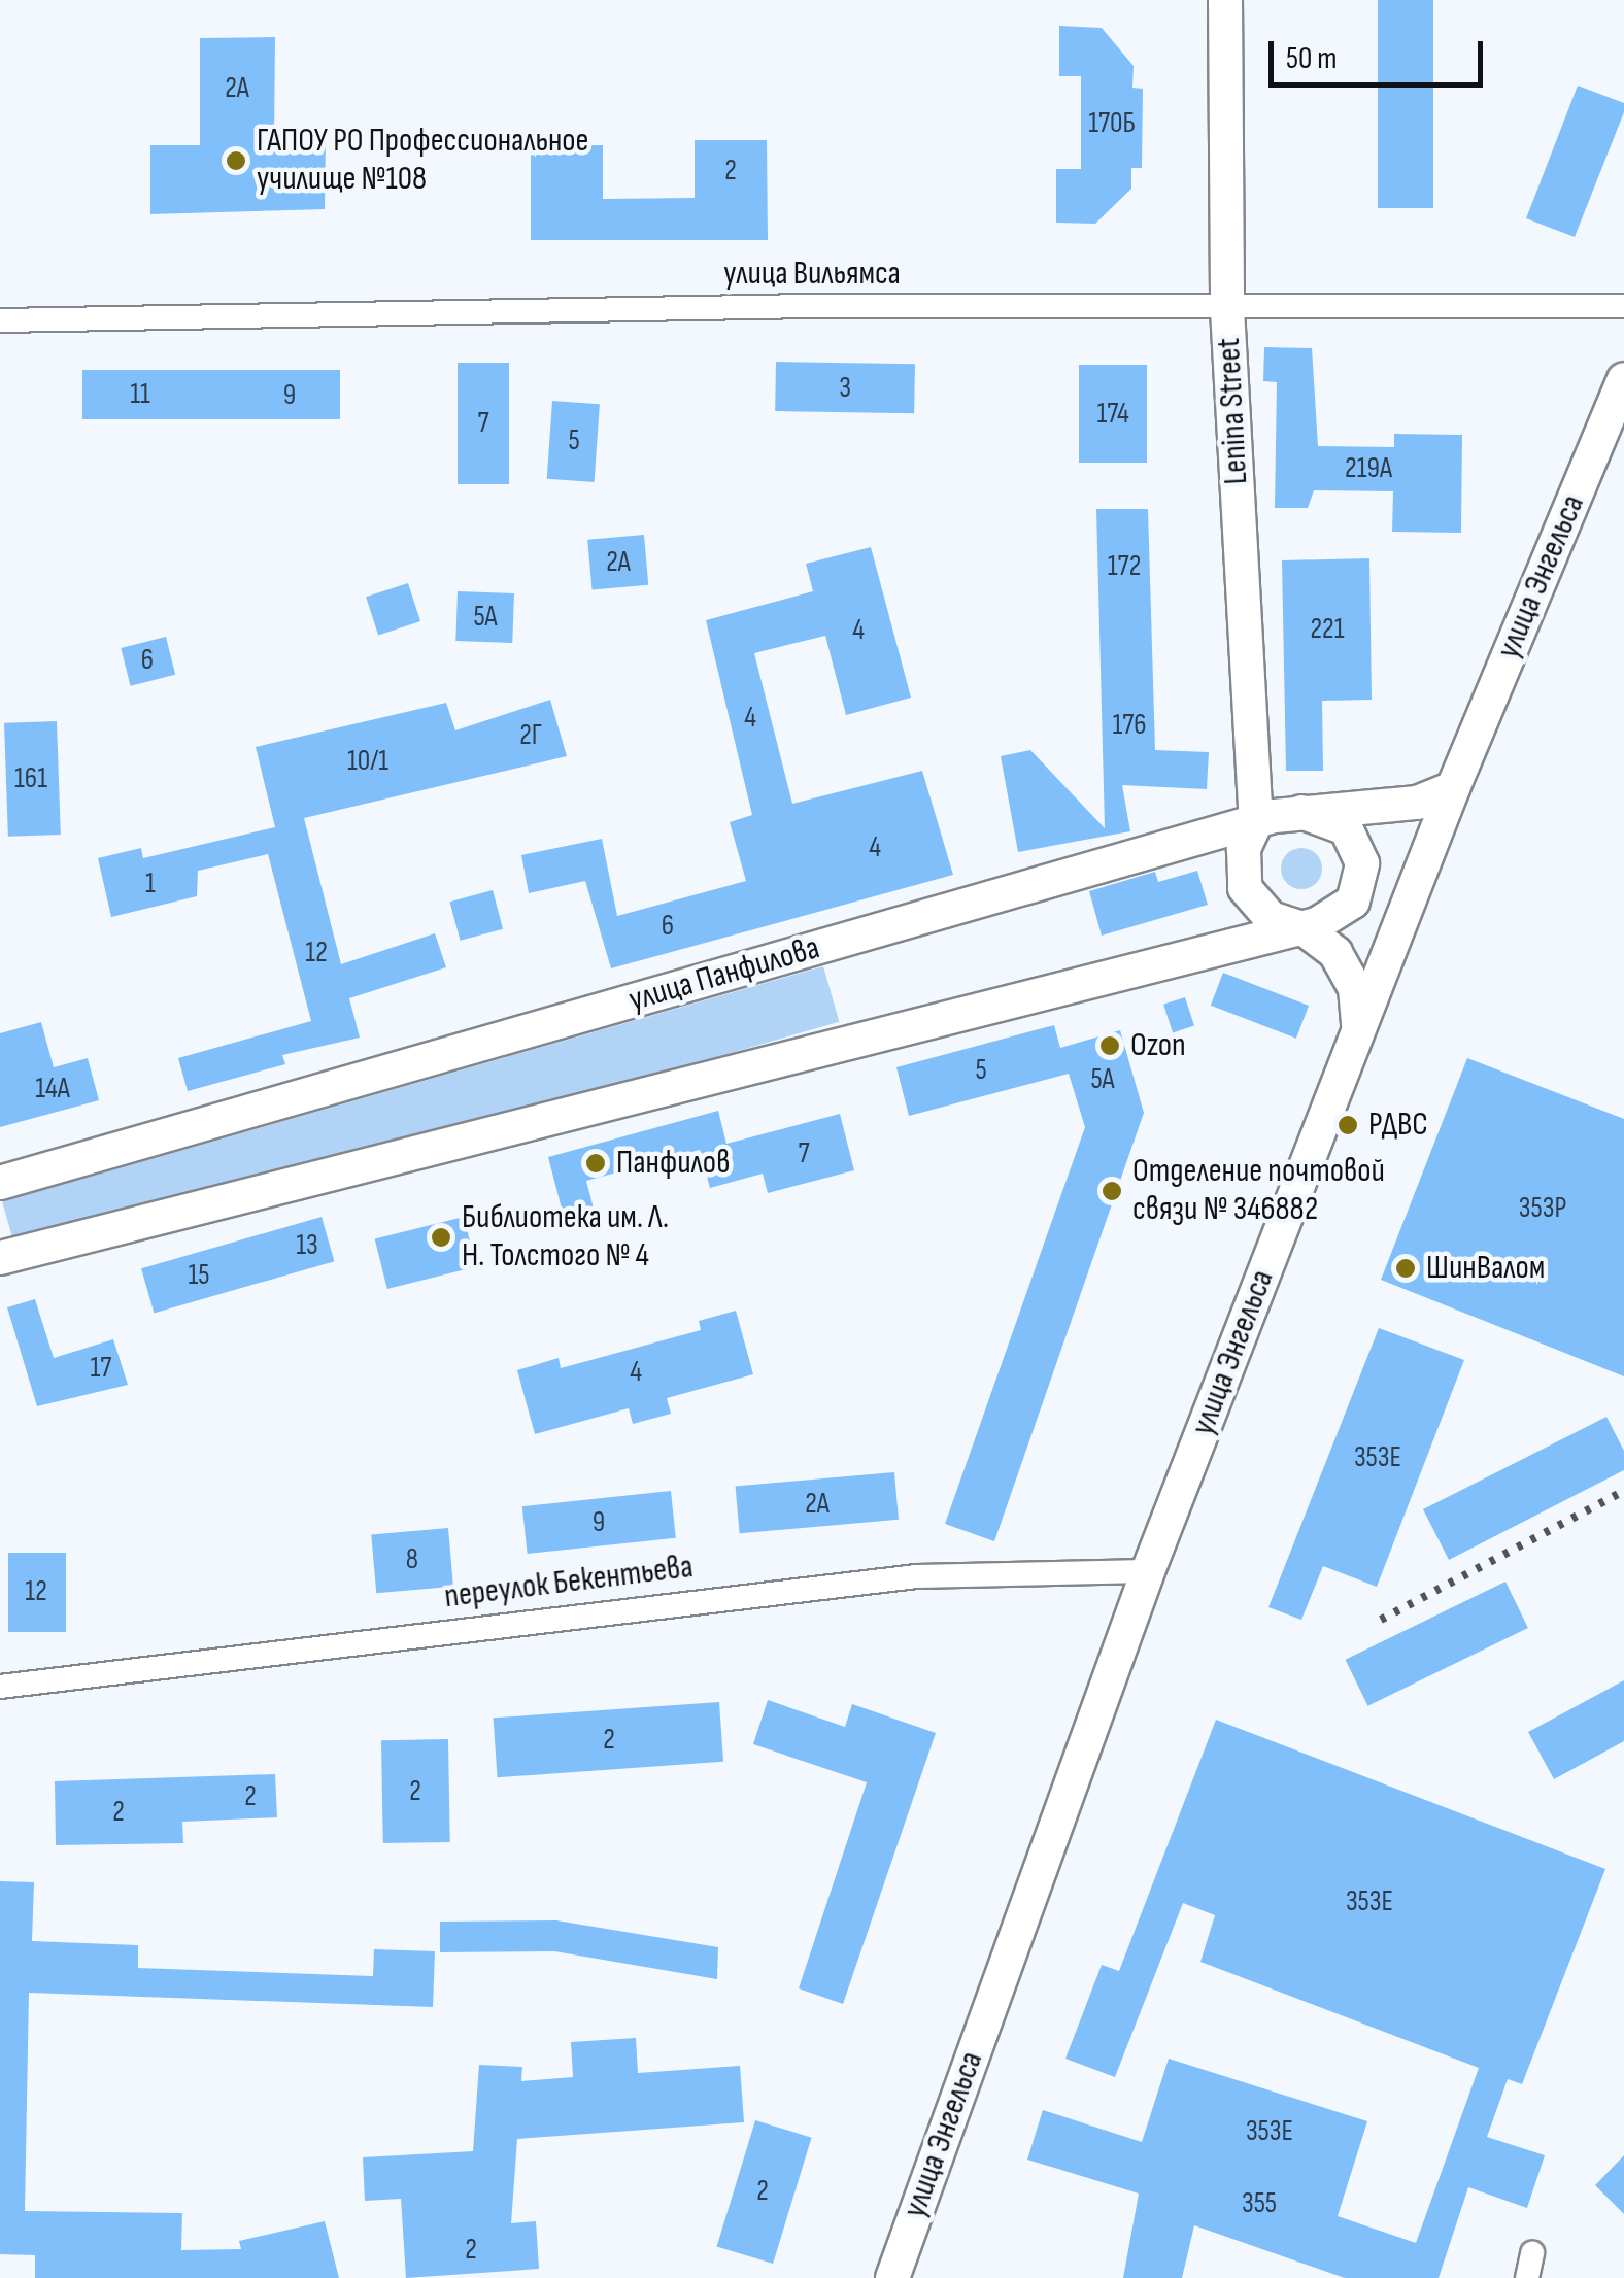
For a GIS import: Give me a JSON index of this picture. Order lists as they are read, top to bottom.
{
  "streets": {
    "street": [
      "улица Вильямса",
      "Lenina Street",
      "улица Энгельса",
      "улица Панфилова",
      "переулок Бекентьева"
    ]
  },
  "crossings": [
    ["улица Вильямса", "Lenina Street"],
    ["Lenina Street", "улица Панфилова"],
    ["улица Энгельса", "улица Панфилова"],
    ["улица Энгельса", "переулок Бекентьева"]
  ],
  "places": [
    "ГАПОУ РО Профессиональное училище №108",
    "Ozon",
    "РДВС",
    "Панфилов",
    "Отделение почтовой связи № 346882",
    "Библиотека им. Л. Н. Толстого № 4",
    "ШинВалом"
  ],
  "house_numbers": [
    "2А",
    "170Б",
    "2",
    "3",
    "11",
    "9",
    "174",
    "7",
    "5",
    "219А",
    "2А",
    "172",
    "5А",
    "221",
    "4",
    "6",
    "4",
    "176",
    "2Г",
    "10/1",
    "161",
    "4",
    "1",
    "6",
    "12",
    "5",
    "5А",
    "14А",
    "7",
    "353Р",
    "13",
    "15",
    "17",
    "4",
    "353Е",
    "2А",
    "9",
    "8",
    "12",
    "2",
    "2",
    "2",
    "2",
    "353Е",
    "353Е",
    "2",
    "355",
    "2"
  ],
  "scale_bar": "50 m"
}
